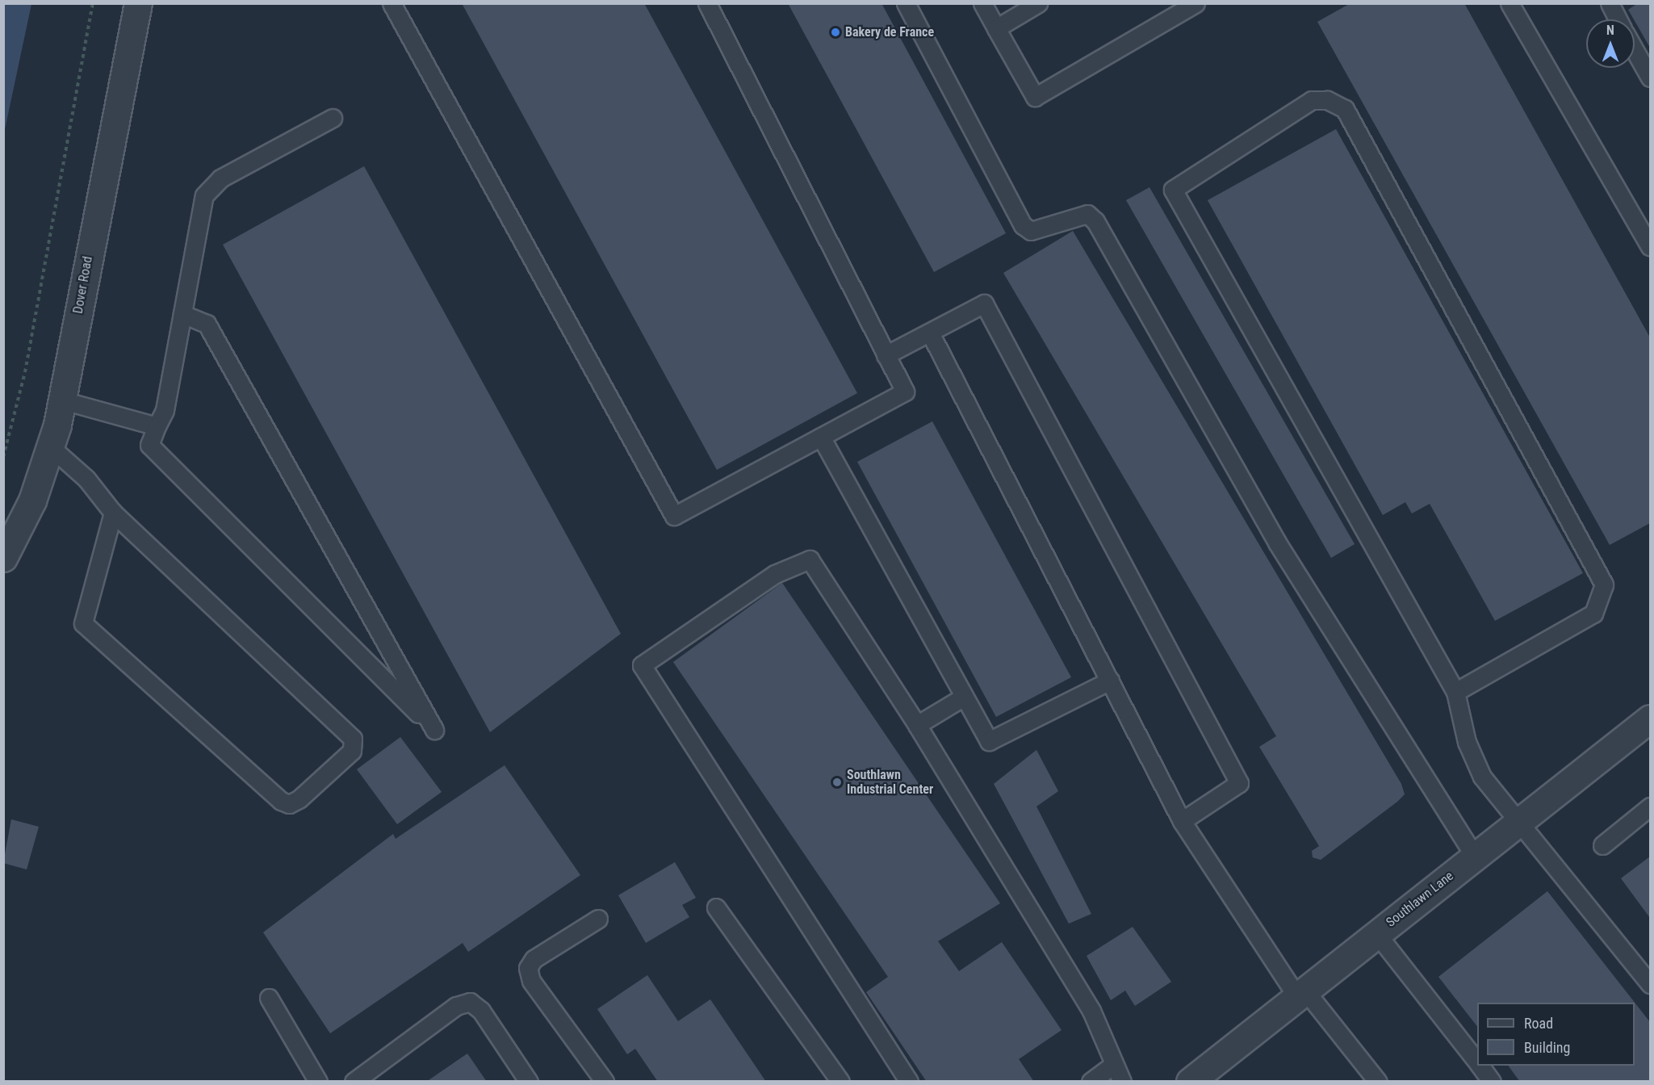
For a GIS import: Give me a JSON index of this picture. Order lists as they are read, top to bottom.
{
  "streets": {
    "street": ["Dover Road", "Southlawn Lane"]
  },
  "places": ["Bakery de France", "Southlawn Industrial Center"],
  "legend": ["Road", "Building"],
  "north": "top"
}
